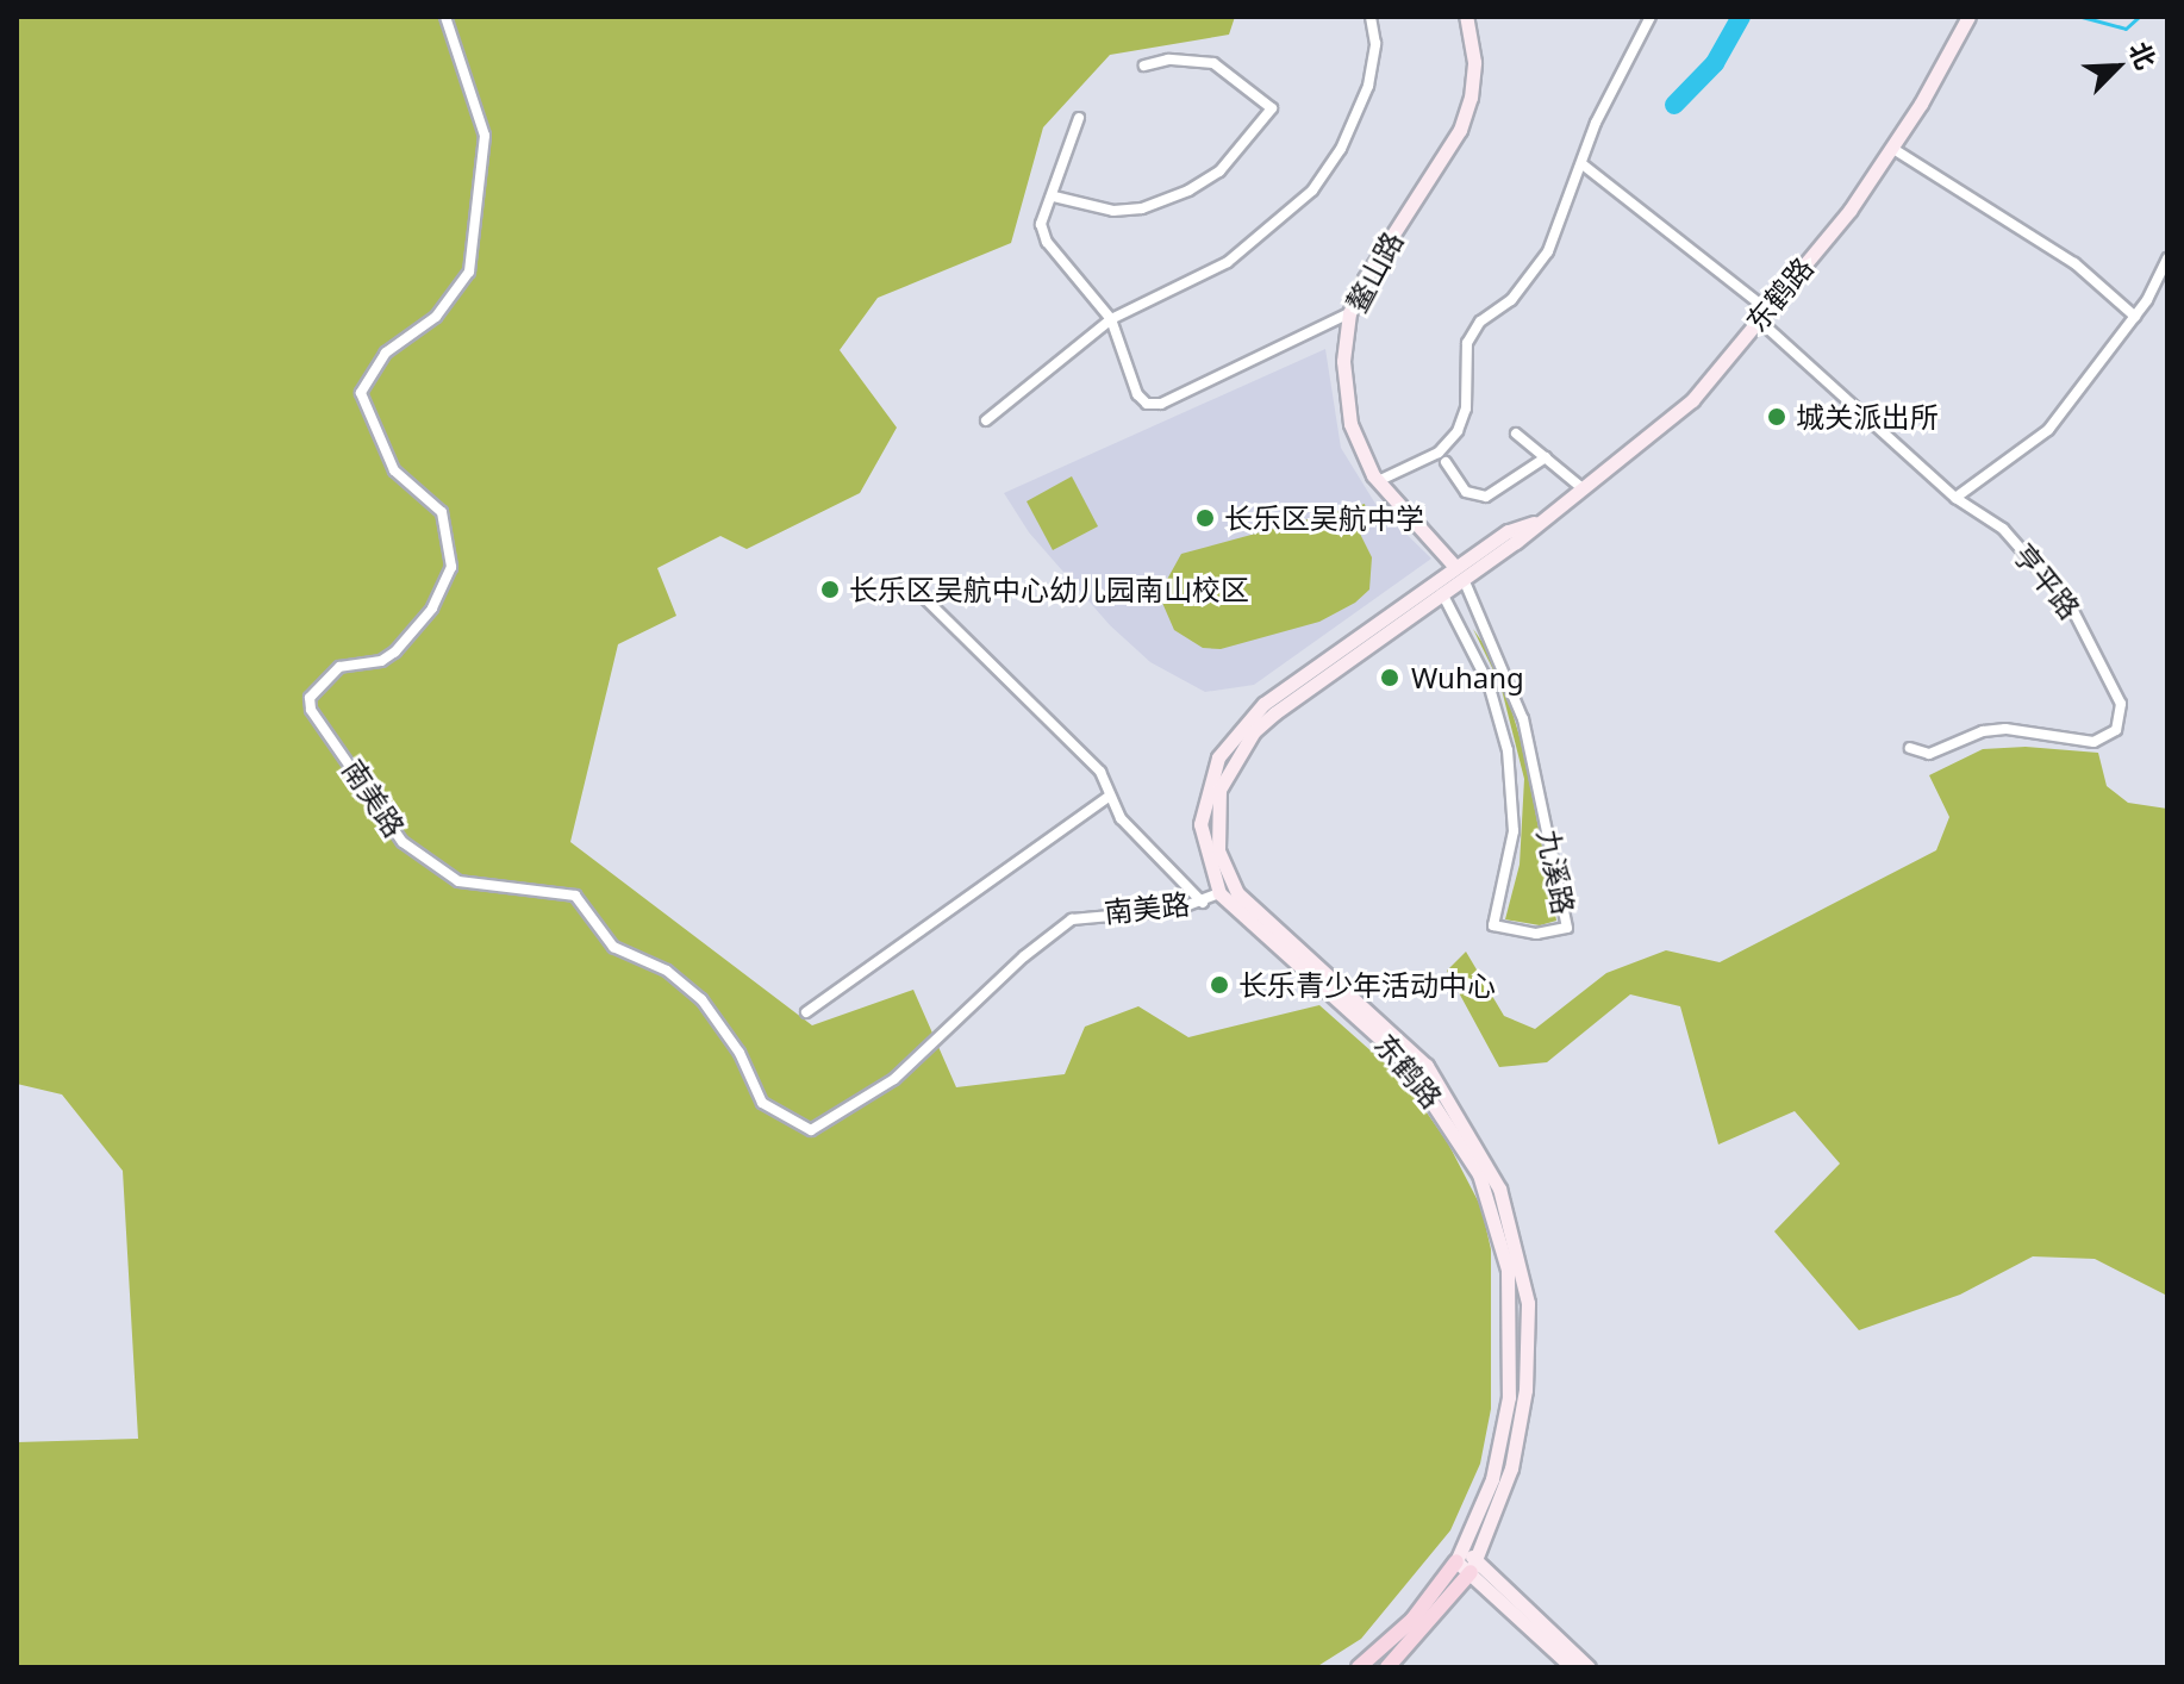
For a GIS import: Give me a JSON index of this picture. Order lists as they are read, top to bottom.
{
  "streets": {
    "main road": ["鳌山路", "东鹤路"],
    "street": ["亨平路", "南美路", "九溪路"]
  },
  "crossings": [
    ["鳌山路", "东鹤路"],
    ["鳌山路", "九溪路"],
    ["东鹤路", "亨平路"],
    ["东鹤路", "南美路"],
    ["东鹤路", "九溪路"]
  ],
  "places": [
    "城关派出所",
    "长乐区吴航中学",
    "长乐区吴航中心幼儿园南山校区",
    "Wuhang",
    "长乐青少年活动中心"
  ],
  "north": "top right"
}
